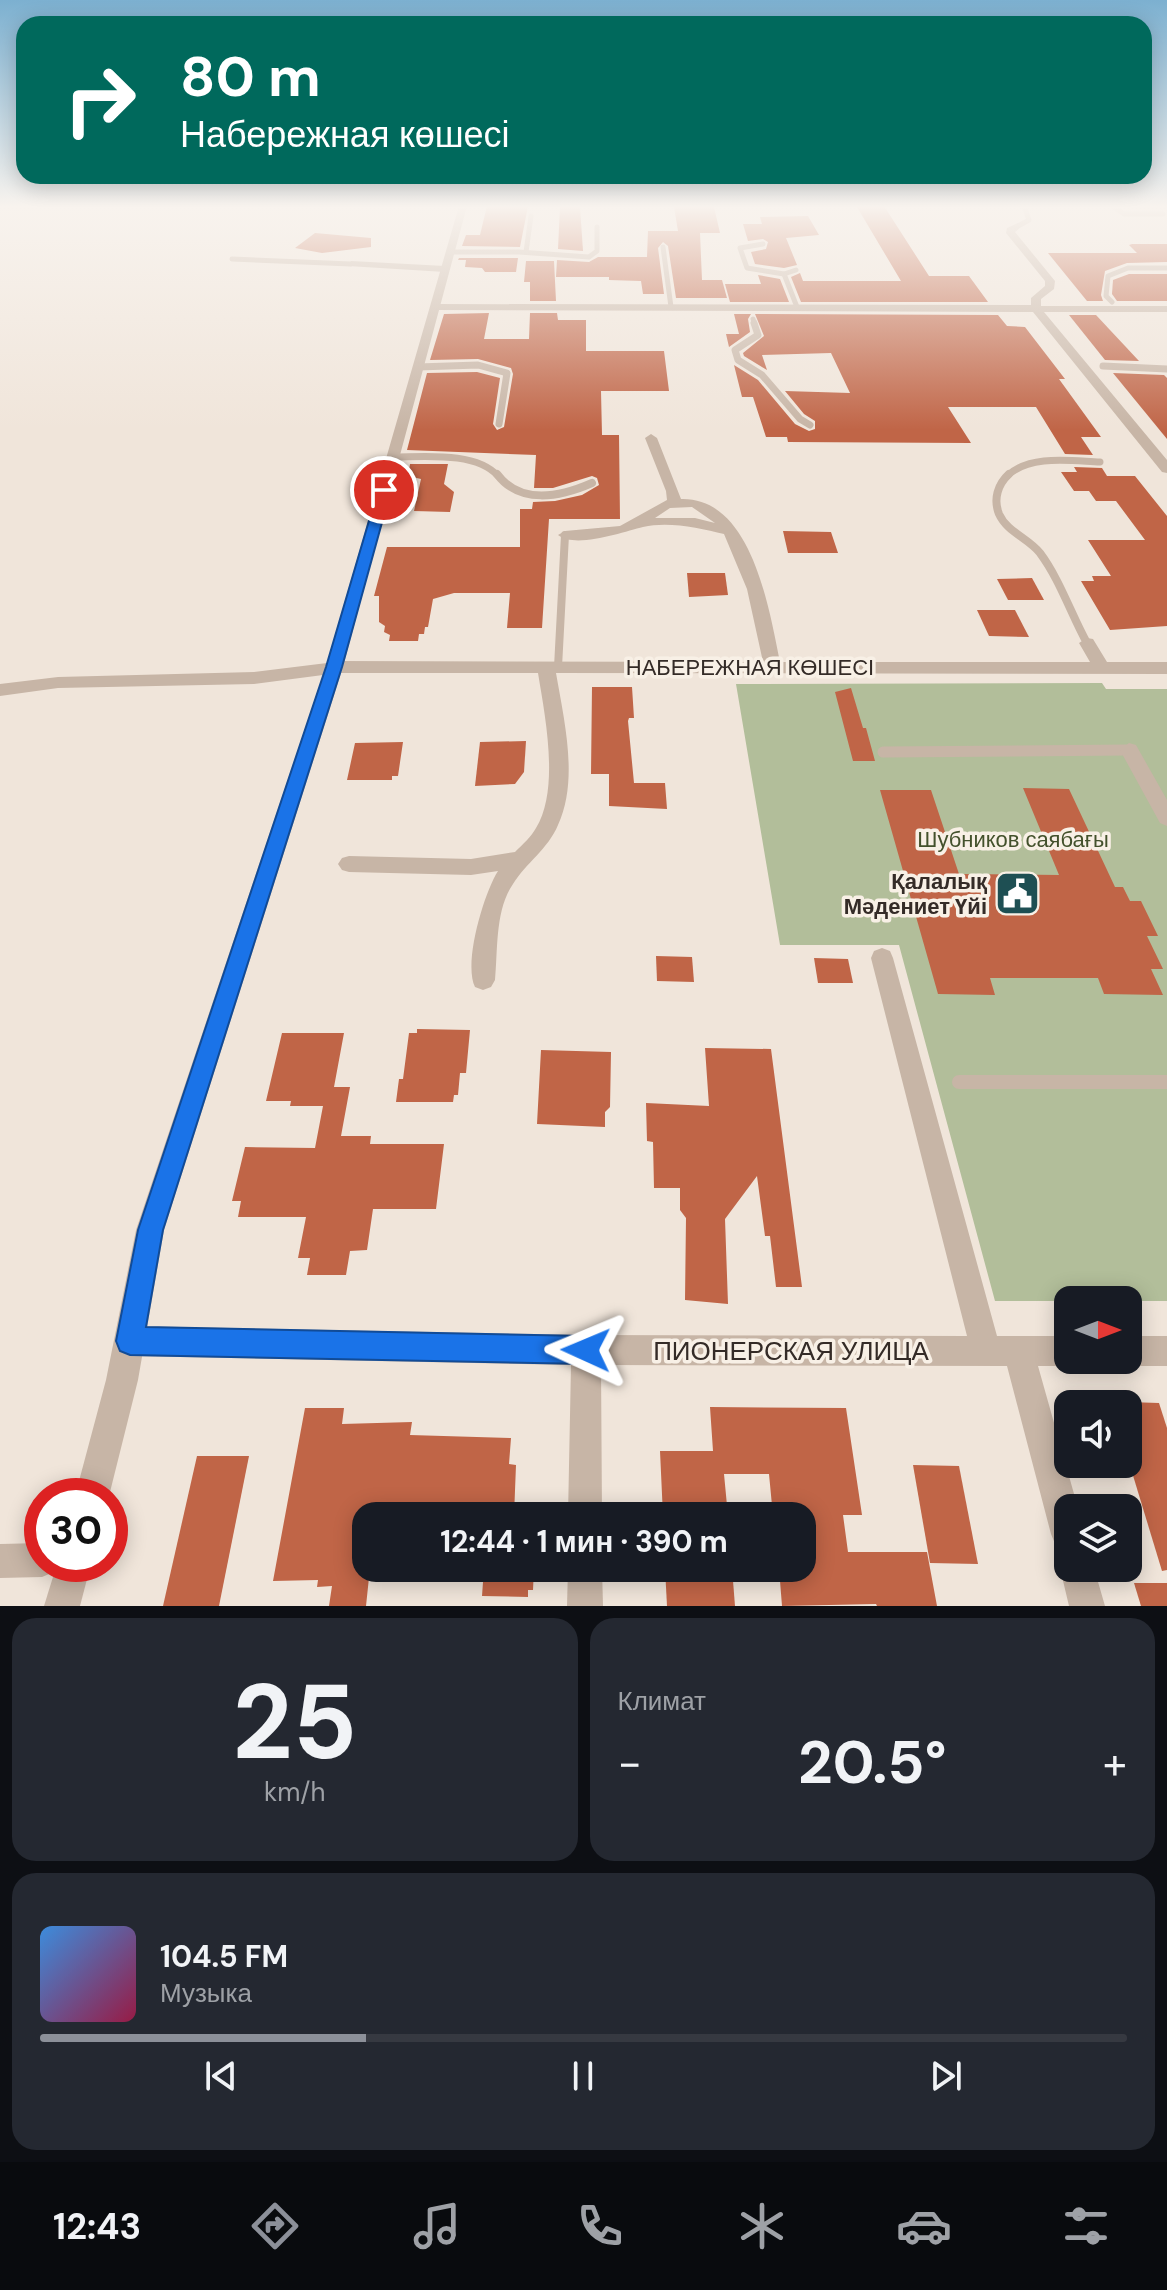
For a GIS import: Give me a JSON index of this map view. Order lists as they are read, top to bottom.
{
  "streets": {
    "street": ["НАБЕРЕЖНАЯ КӨШЕСІ", "ПИОНЕРСКАЯ УЛИЦА"]
  },
  "parks": ["Шубников саябағы"],
  "places": {
    "public building": ["Қалалық Мәдениет Үйі"]
  },
  "north": "right",
  "page": {
    "turn": ["80 m", "Набережная көшесі"],
    "limit": "30",
    "trip": "12:44 · 1 мин · 390 m",
    "tile": [
      ["25", "km/h"],
      "Климат"
    ],
    "heat": ["−", "20.5°", "+"],
    "song": ["104.5 FM", "Музыка"],
    "tabs": "12:43"
  }
}
